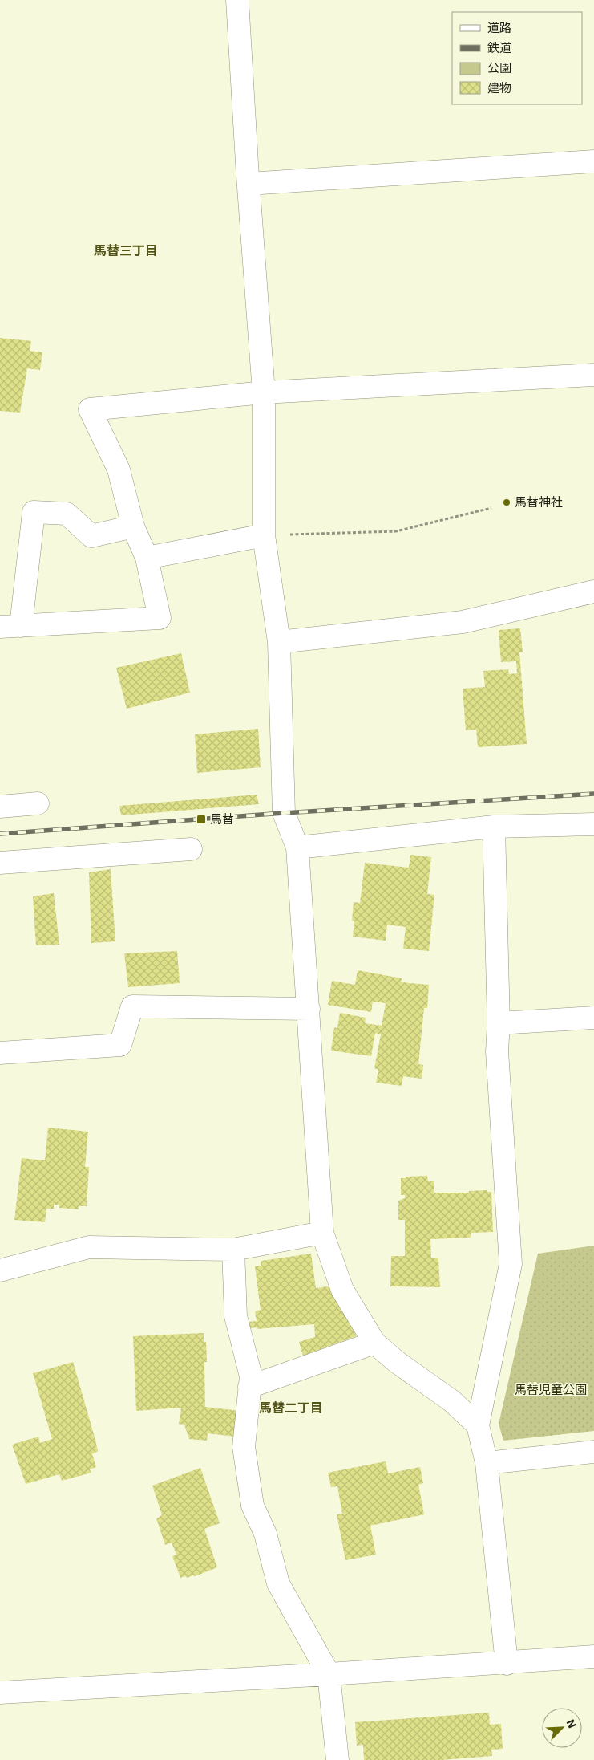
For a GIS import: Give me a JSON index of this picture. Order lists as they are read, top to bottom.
{
  "districts": ["馬替三丁目", "馬替二丁目"],
  "parks": ["馬替児童公園"],
  "places": {
    "other": ["馬替神社"],
    "transit": ["馬替"]
  },
  "legend": [
    "道路",
    "鉄道",
    "公園",
    "建物"
  ],
  "north": "top right"
}
